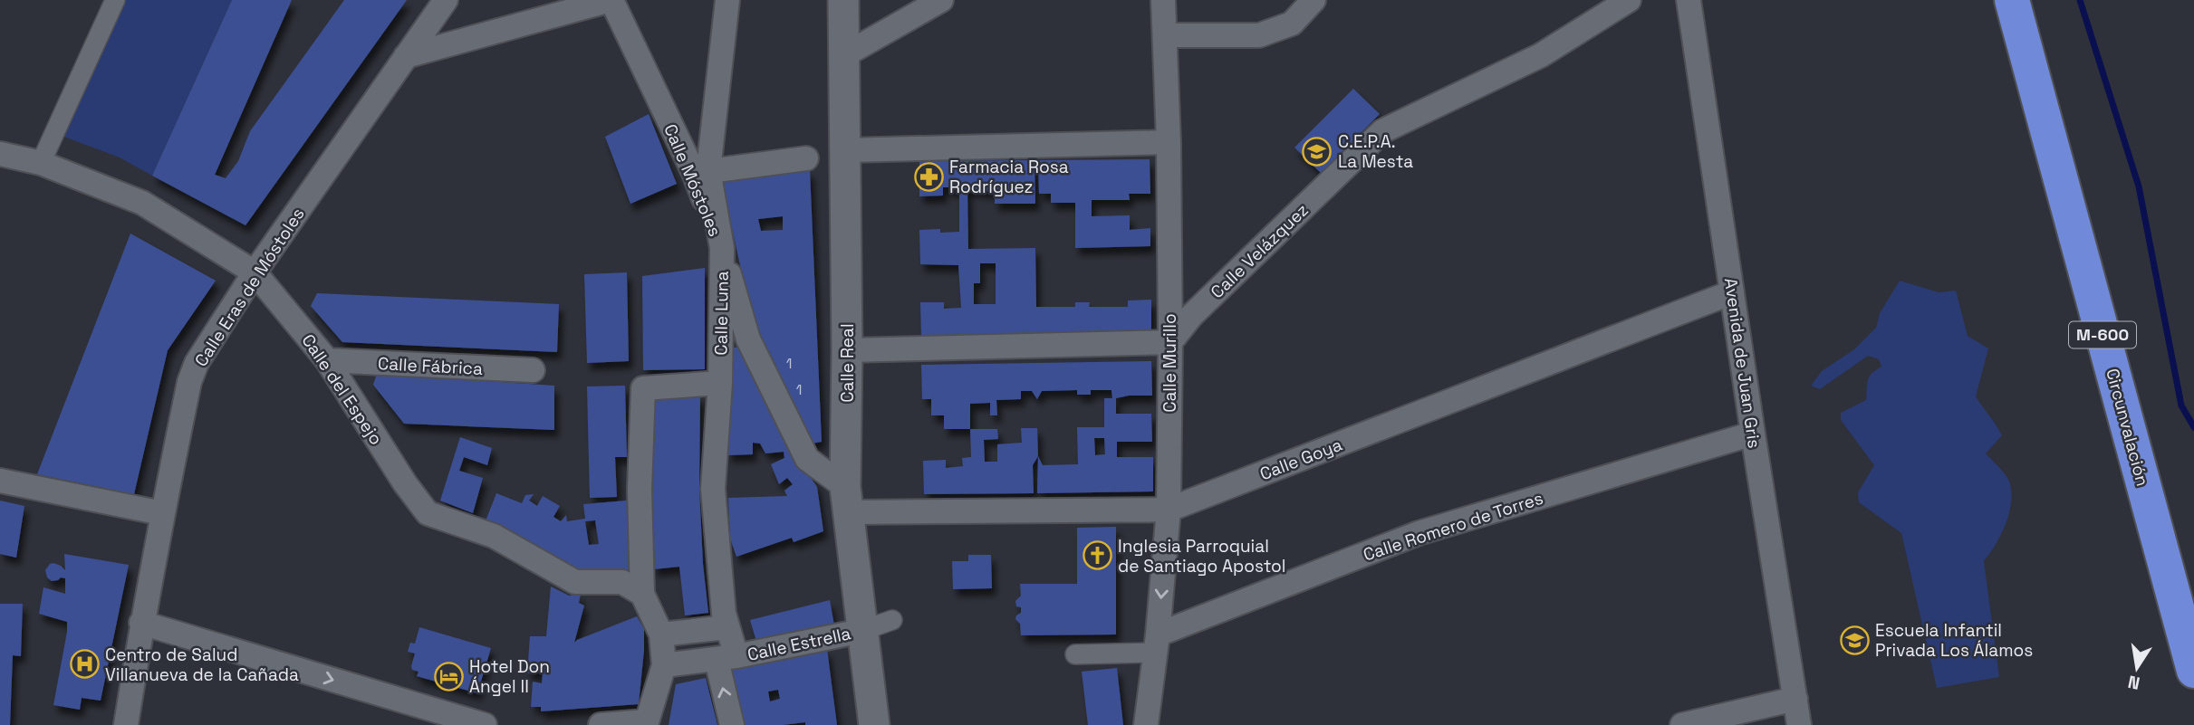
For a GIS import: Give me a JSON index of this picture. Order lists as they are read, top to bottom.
{
  "streets": {
    "highway": ["M-600", "Circunvalación"],
    "street": [
      "Calle Móstoles",
      "Calle Velázquez",
      "Calle Eras de Móstoles",
      "Calle Luna",
      "Calle Real",
      "Calle Murillo",
      "Avenida de Juan Gris",
      "Calle Fábrica",
      "Calle del Espejo",
      "Calle Goya",
      "Calle Romero de Torres",
      "Calle Estrella"
    ]
  },
  "crossings": [
    ["Calle Móstoles", "Calle Eras de Móstoles"],
    ["Calle Móstoles", "Calle Luna"],
    ["Calle Móstoles", "Calle Real"],
    ["Calle Móstoles", "Calle Goya"],
    ["Calle Velázquez", "Calle Murillo"],
    ["Calle Eras de Móstoles", "Calle del Espejo"],
    ["Calle Luna", "Calle Estrella"],
    ["Calle Real", "Calle Goya"],
    ["Calle Real", "Calle Estrella"],
    ["Calle Murillo", "Calle Goya"],
    ["Calle Murillo", "Calle Romero de Torres"],
    ["Avenida de Juan Gris", "Calle Goya"],
    ["Avenida de Juan Gris", "Calle Romero de Torres"],
    ["Calle Fábrica", "Calle del Espejo"]
  ],
  "places": {
    "school or university": ["C.E.P.A. La Mesta", "Escuela Infantil Privada Los Álamos"],
    "pharmacy": ["Farmacia Rosa Rodríguez"],
    "church": ["Inglesia Parroquial de Santiago Apostol"],
    "hospital": ["Centro de Salud Villanueva de la Cañada"],
    "hotel": ["Hotel Don Ángel II"]
  },
  "house_numbers": ["1", "1"],
  "north": "bottom"
}
